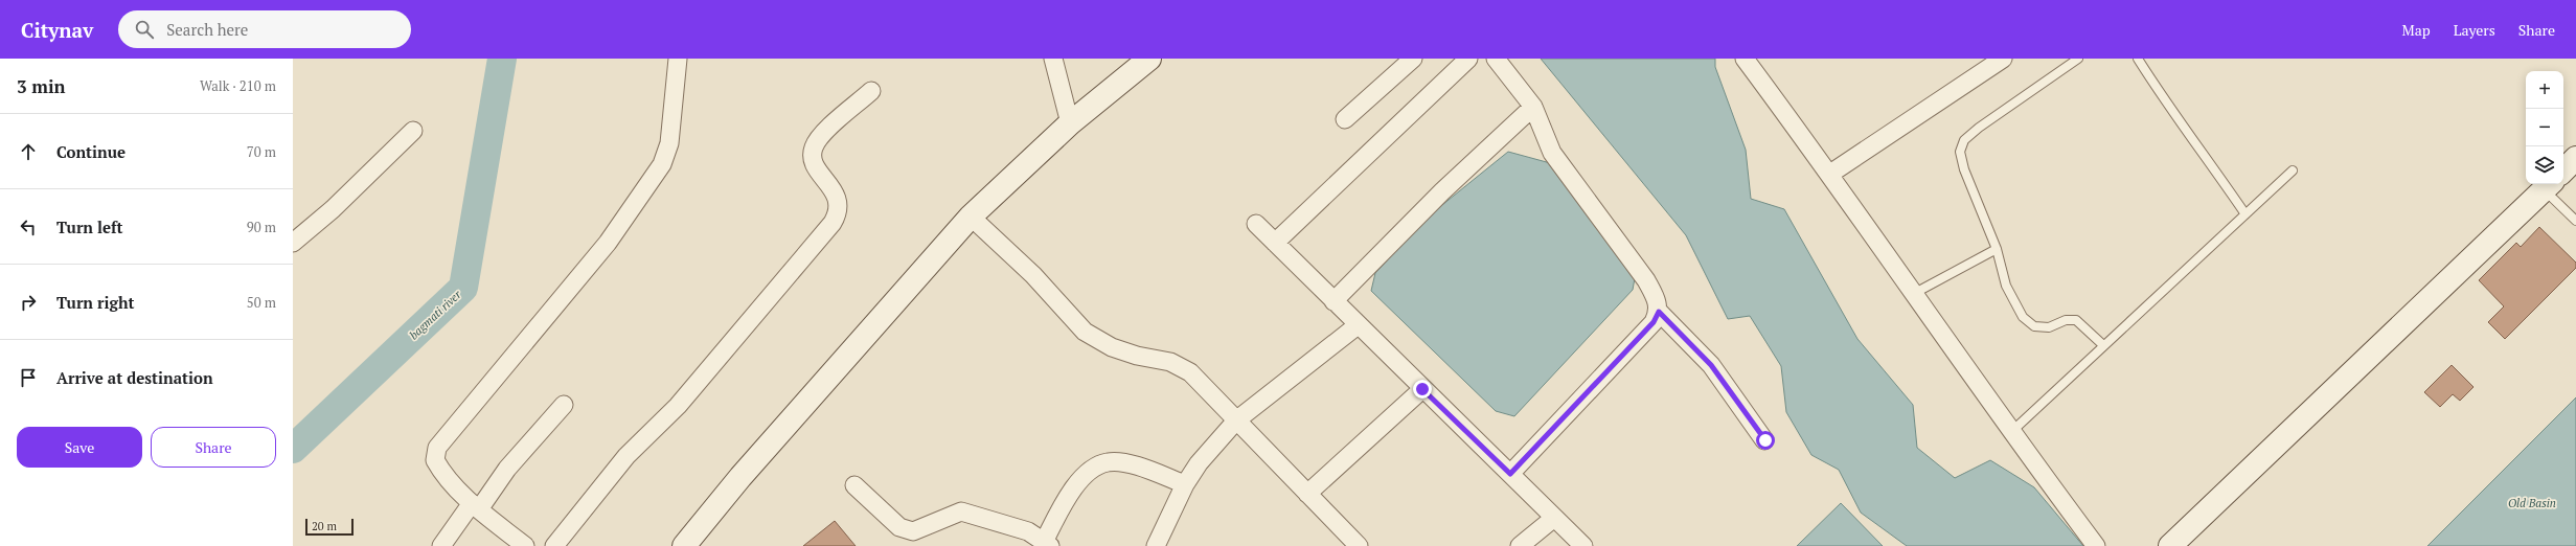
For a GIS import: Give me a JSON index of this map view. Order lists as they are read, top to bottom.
{
  "water": ["bagmati river", "Old Basin"],
  "scale_bar": "20 m",
  "page": {
    "header": "Citynav",
    "search": "Search here",
    "nav": ["Map", "Layers", "Share"],
    "heading": ["3 min", "Walk · 210 m"],
    "map_buttons": ["+", "−"],
    "list": [
      ["Continue", "70 m"],
      ["Turn left", "90 m"],
      ["Turn right", "50 m"],
      "Arrive at destination"
    ],
    "buttons": ["Save", "Share"],
    "scale": "20 m"
  }
}
